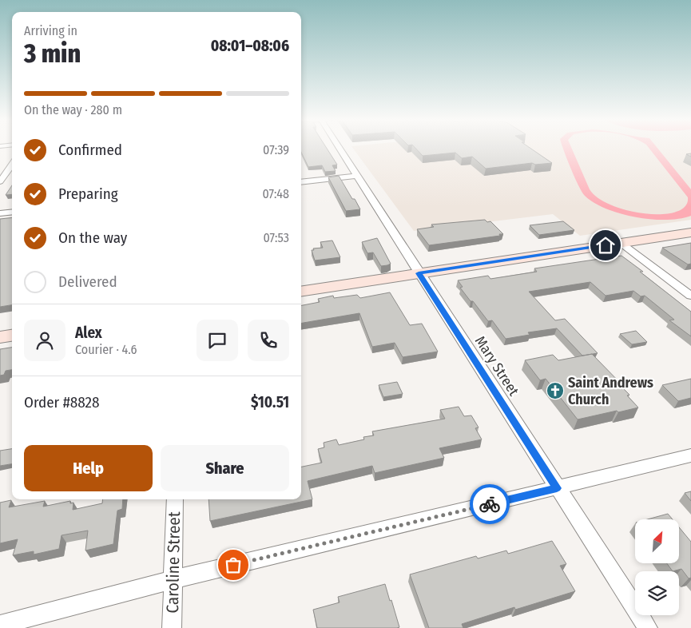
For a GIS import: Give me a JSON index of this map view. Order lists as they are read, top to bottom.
{
  "streets": {
    "street": ["Mary Street", "Caroline Street"]
  },
  "places": {
    "church": ["Saint Andrews Church"]
  },
  "north": "top right",
  "page": {
    "heading": ["3 min", "Arriving in", "08:01–08:06"],
    "panel": [
      "Alex",
      "Courier · 4.6",
      "Order #8828",
      "$10.51"
    ],
    "bar": "On the way · 280 m",
    "list": [
      ["Confirmed", "07:39"],
      ["Preparing", "07:48"],
      ["On the way", "07:53"],
      "Delivered"
    ],
    "buttons": ["Help", "Share"]
  }
}
